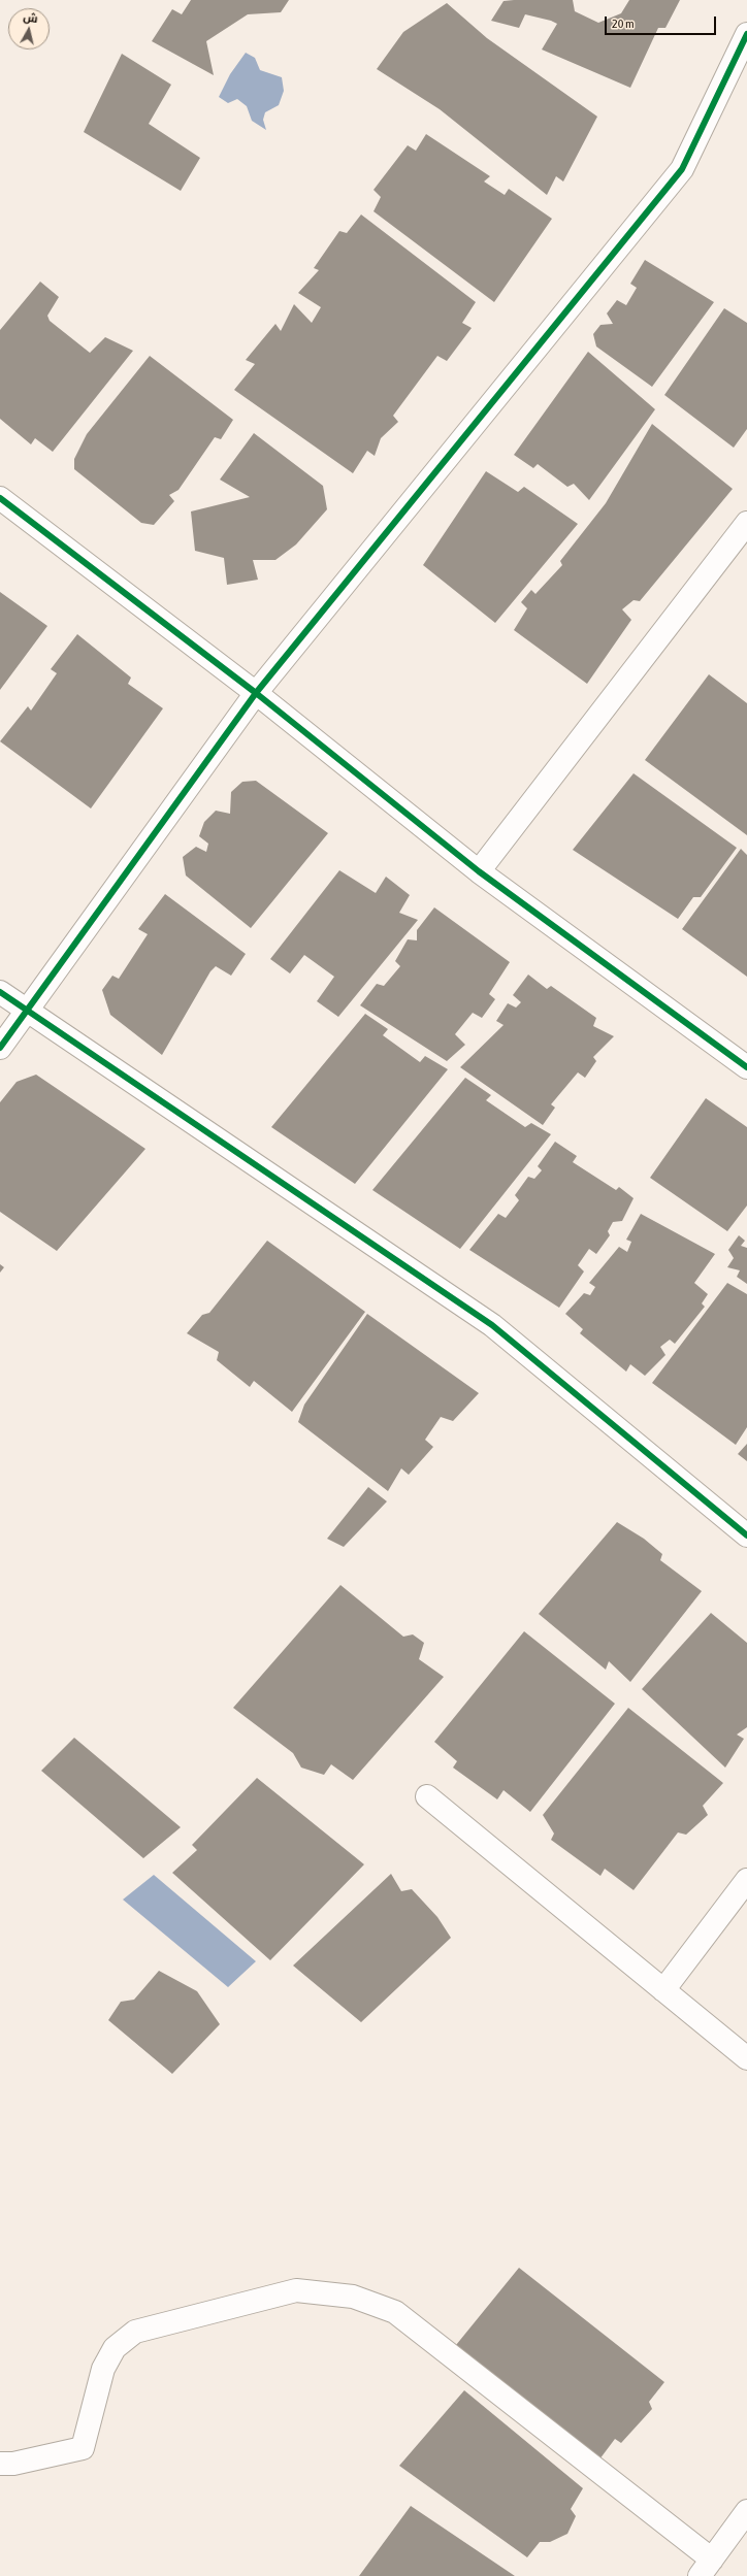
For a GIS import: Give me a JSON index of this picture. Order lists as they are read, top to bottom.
{
  "scale_bar": "20 m",
  "north": "top"
}
